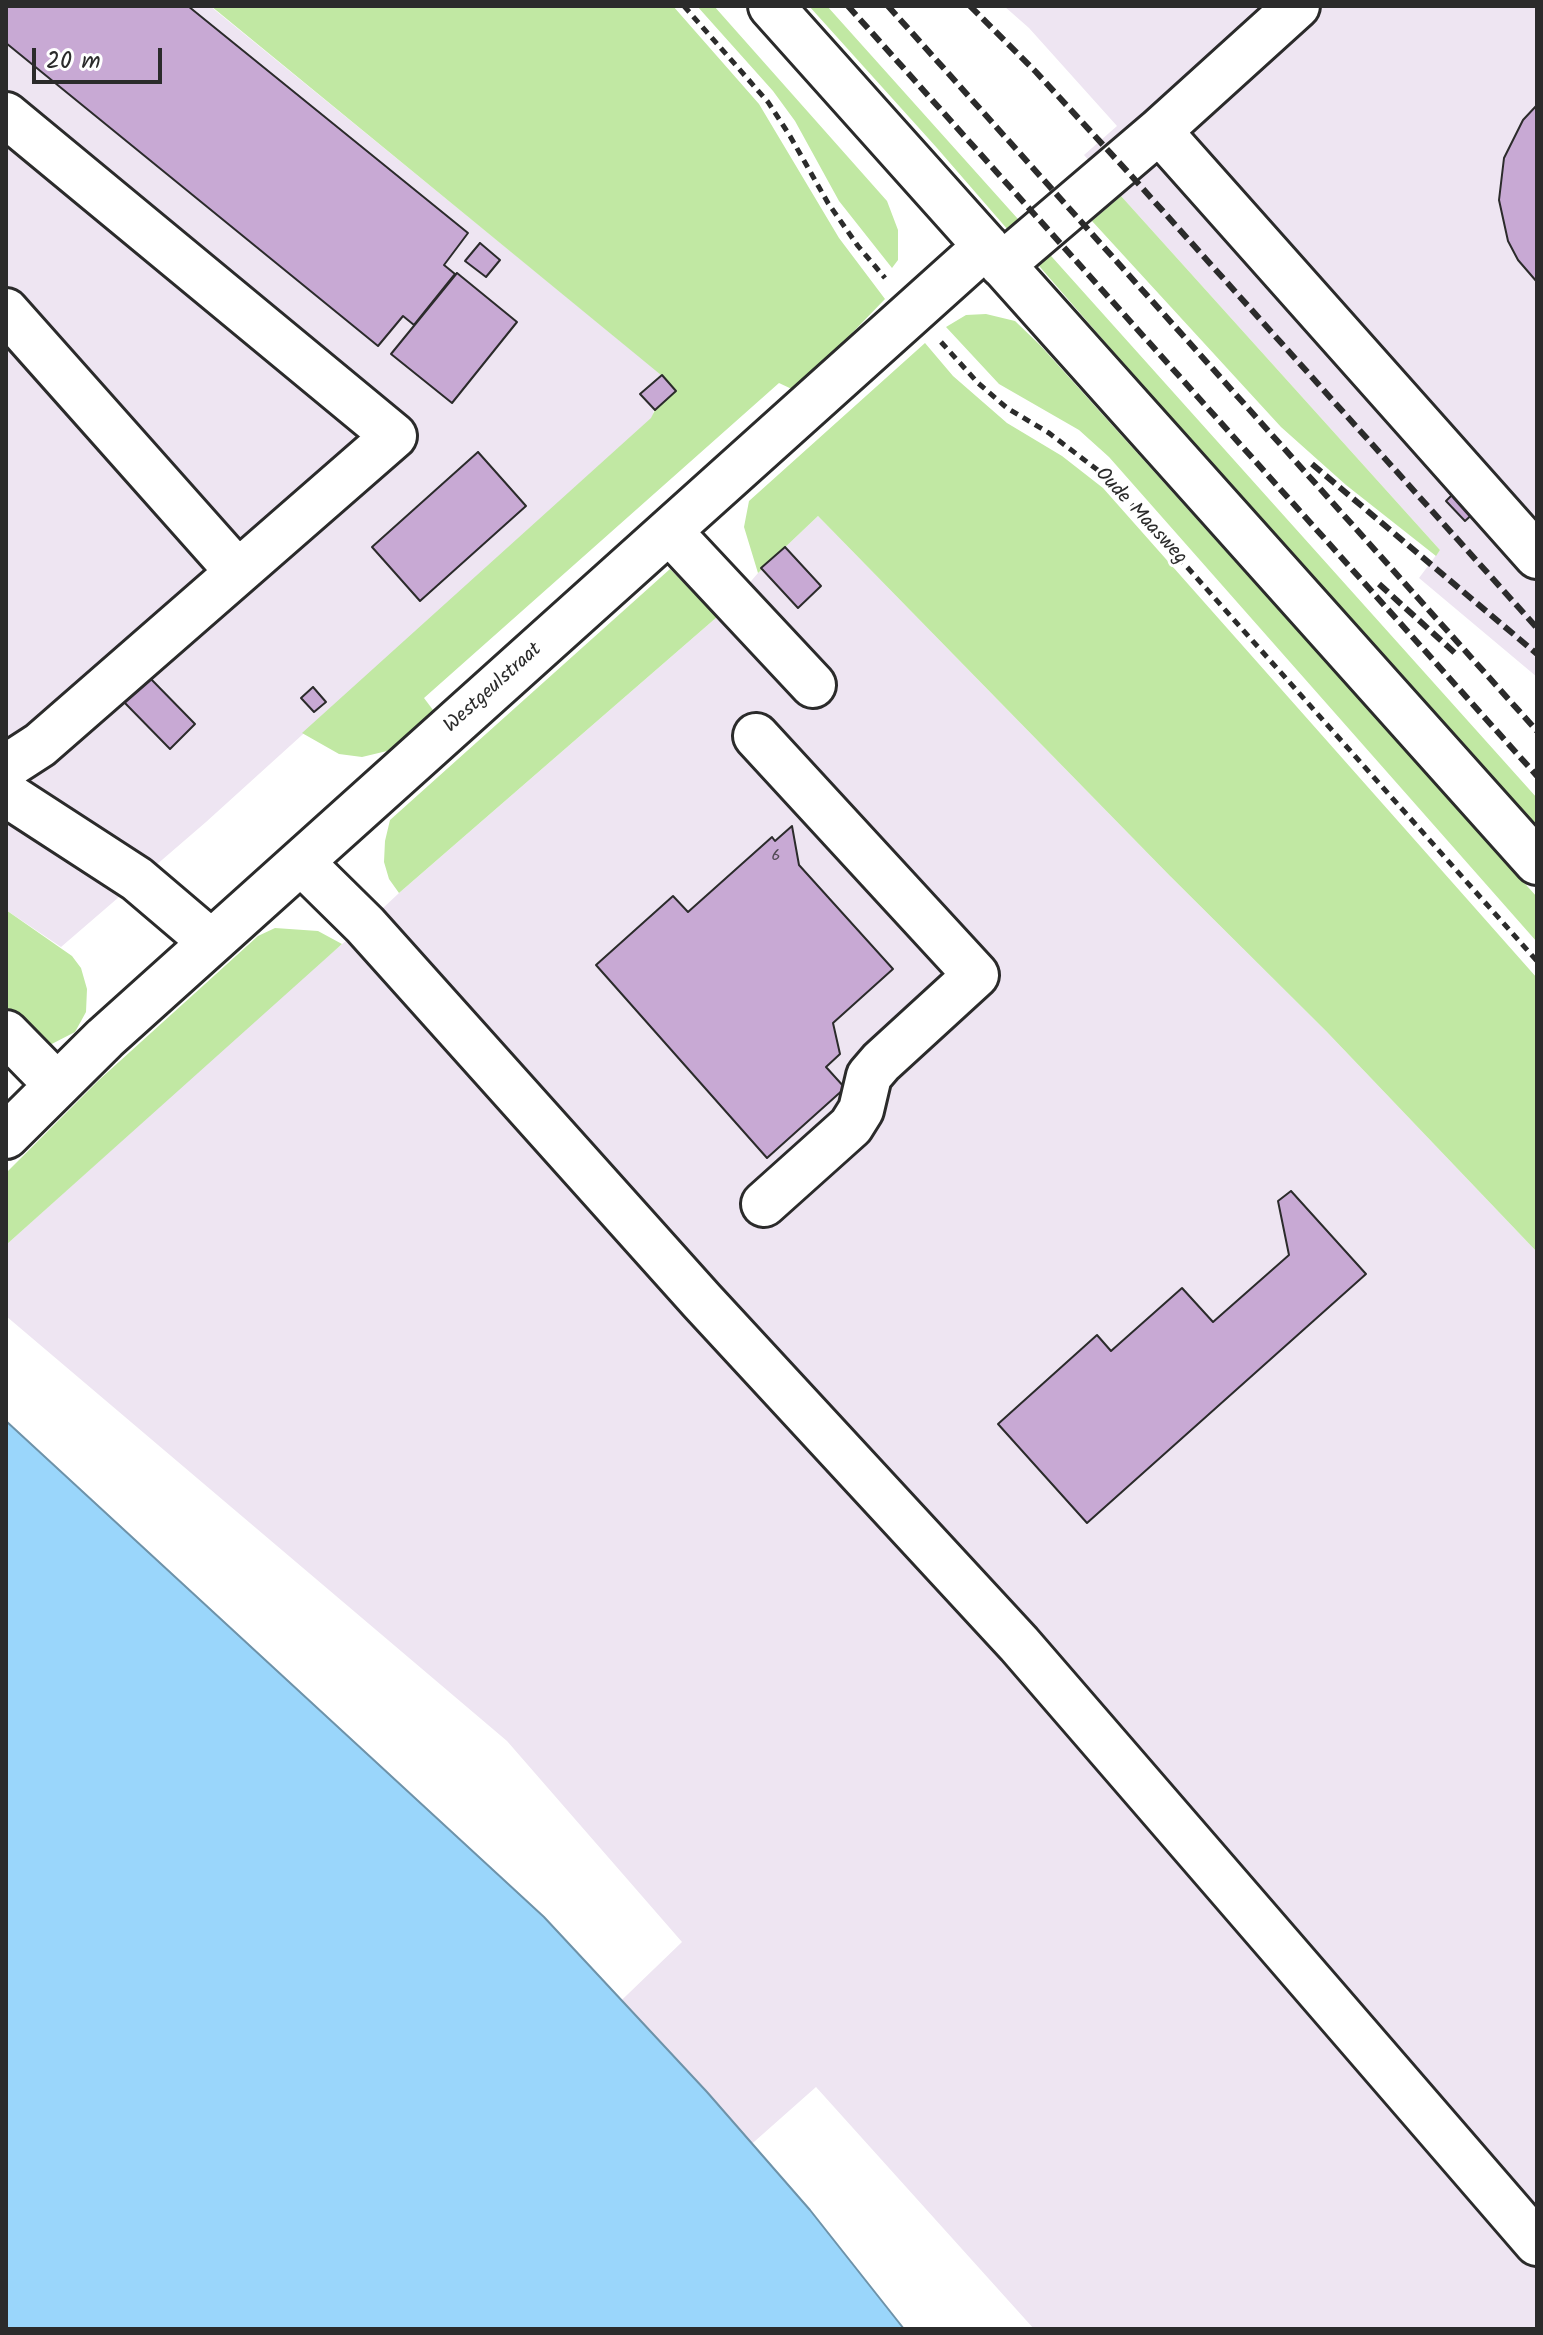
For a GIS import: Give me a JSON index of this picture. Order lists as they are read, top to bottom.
{
  "streets": {
    "street": ["Westgeulstraat"],
    "path": ["Oude Maasweg"]
  },
  "crossings": [
    ["Oude Maasweg", "Westgeulstraat"]
  ],
  "house_numbers": ["6"],
  "scale_bar": "20 m"
}
